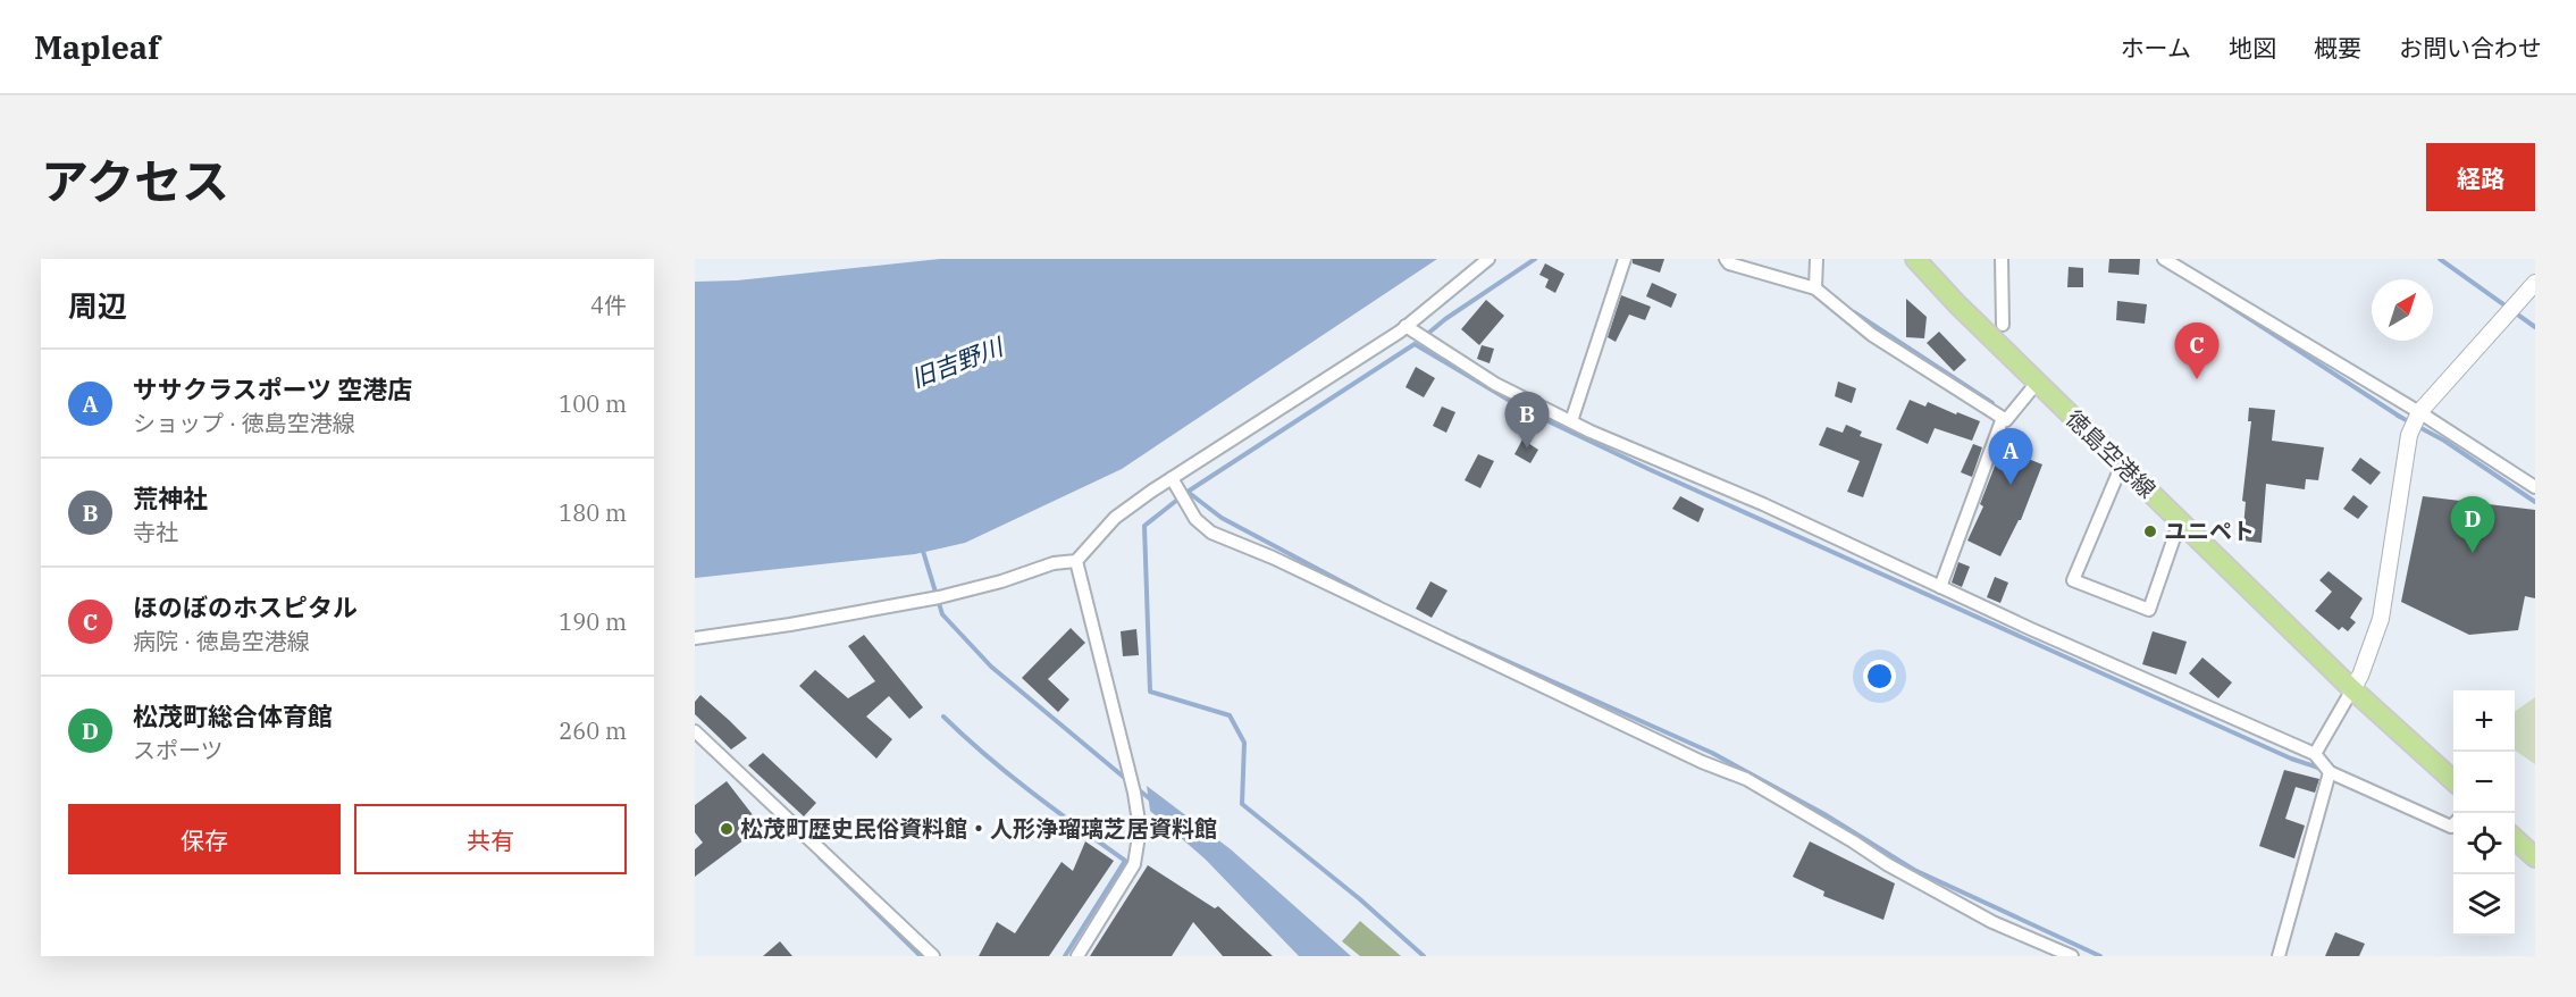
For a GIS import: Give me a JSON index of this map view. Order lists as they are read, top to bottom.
{
  "streets": {
    "main road": ["徳島空港線"]
  },
  "water": ["旧吉野川"],
  "places": ["ユニペト", "松茂町歴史民俗資料館・人形浄瑠璃芝居資料館"],
  "north": "top right",
  "page": {
    "header": "Mapleaf",
    "nav": [
      "ホーム",
      "地図",
      "概要",
      "お問い合わせ"
    ],
    "title": "アクセス",
    "buttons": [
      "経路",
      ["保存", "共有"]
    ],
    "heading": ["周辺", "4件"],
    "pins": [
      "C",
      "B",
      "A",
      "D"
    ],
    "list": [
      {
        "mark": "A",
        "name": "ササクラスポーツ 空港店",
        "note": "ショップ · 徳島空港線",
        "value": "100 m"
      },
      {
        "mark": "B",
        "name": "荒神社",
        "note": "寺社",
        "value": "180 m"
      },
      {
        "mark": "C",
        "name": "ほのぼのホスピタル",
        "note": "病院 · 徳島空港線",
        "value": "190 m"
      },
      {
        "mark": "D",
        "name": "松茂町総合体育館",
        "note": "スポーツ",
        "value": "260 m"
      }
    ],
    "map_buttons": ["+", "−"]
  }
}
